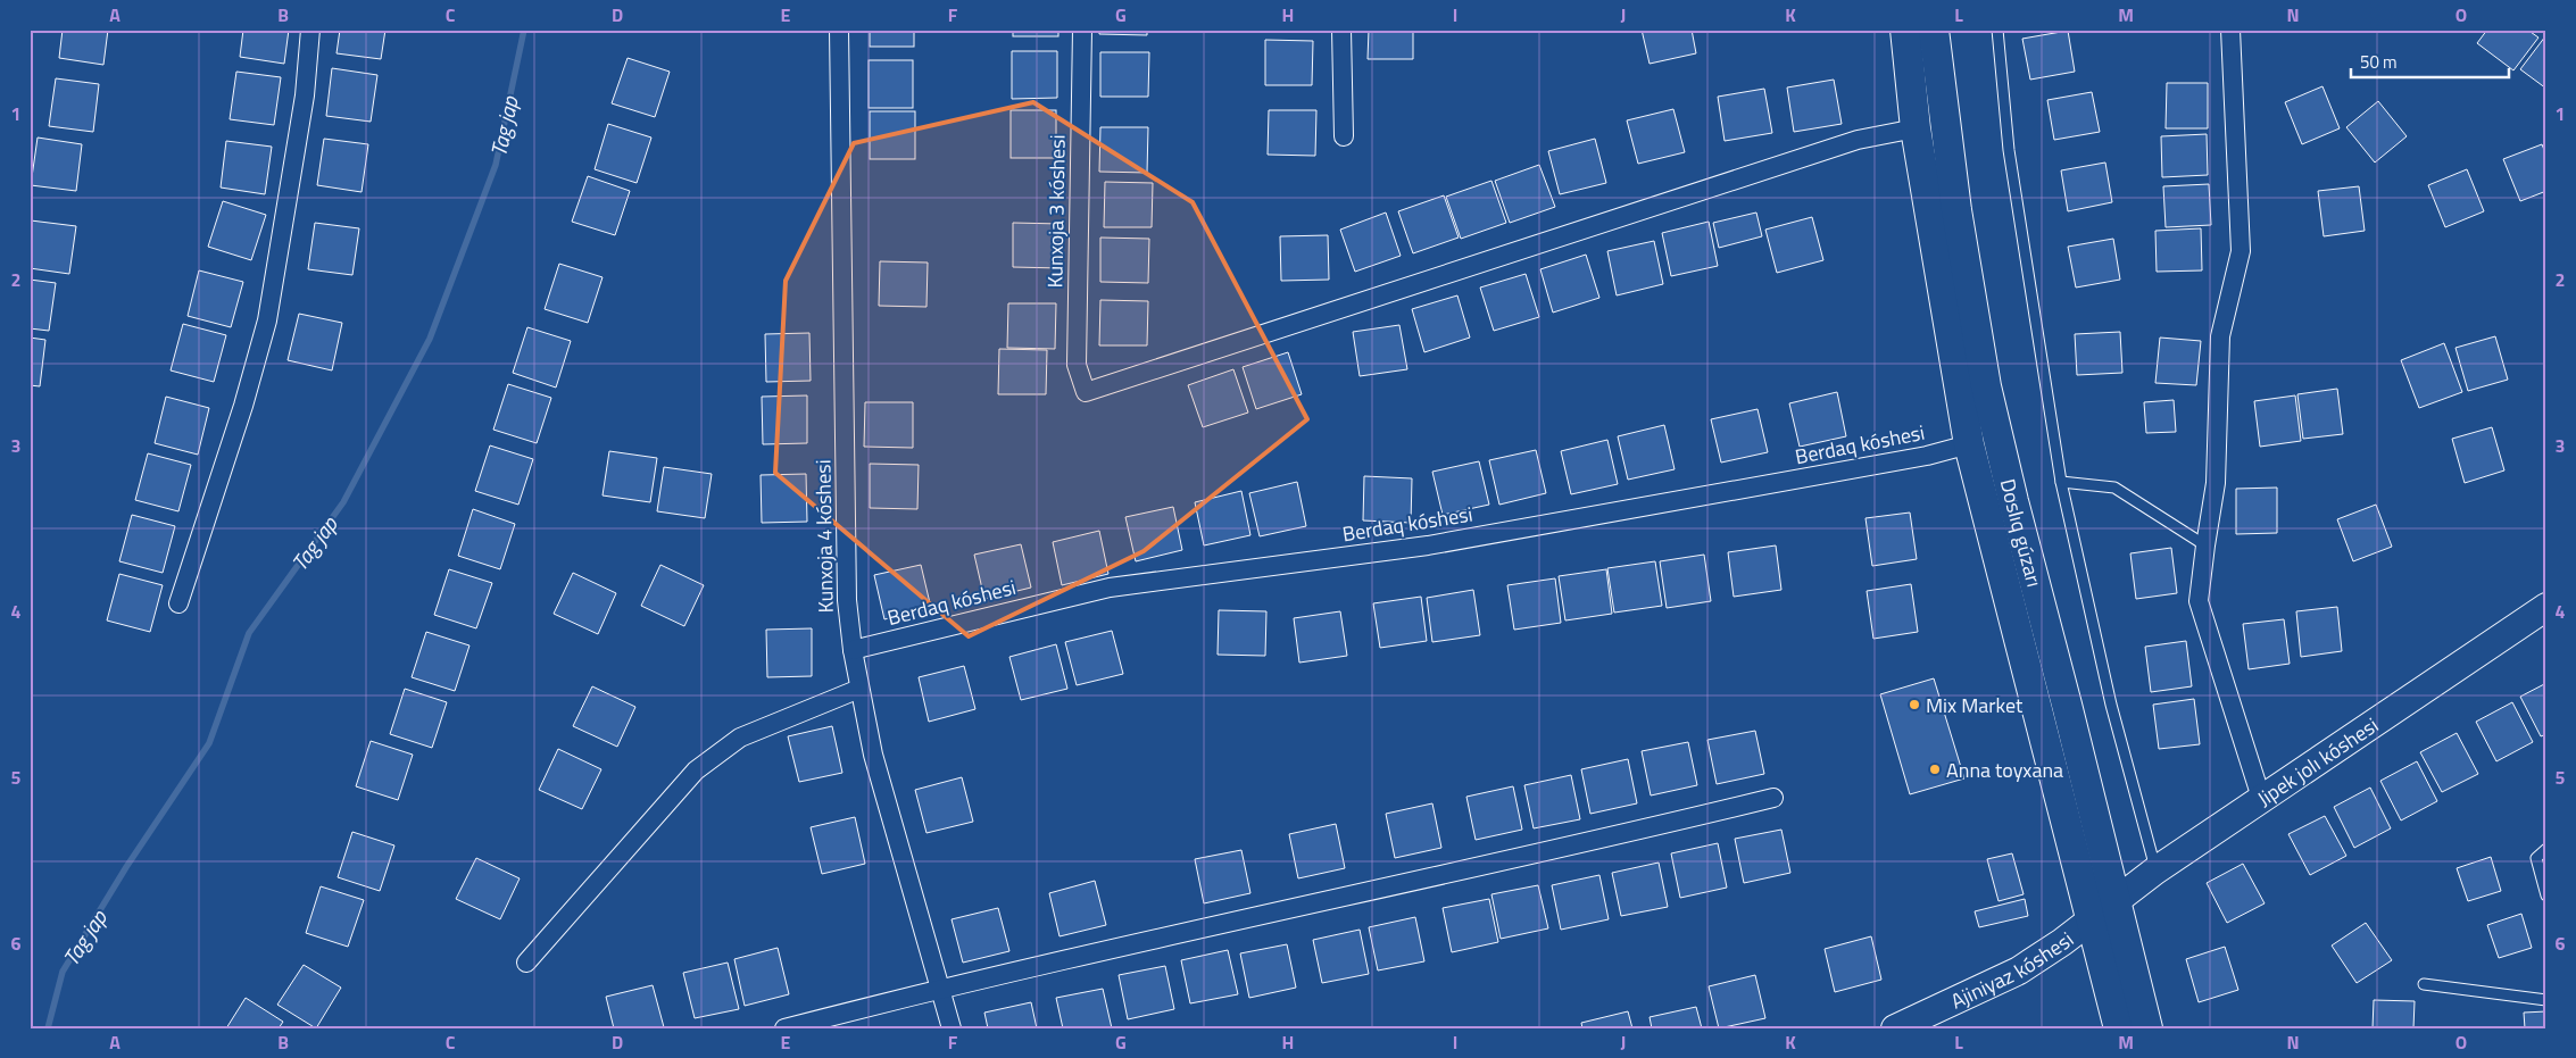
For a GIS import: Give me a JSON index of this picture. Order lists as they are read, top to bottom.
{
  "streets": {
    "main road": ["Doslıq gúzarı"],
    "street": [
      "Kunxoja 3 kóshesi",
      "Berdaq kóshesi",
      "Kunxoja 4 kóshesi",
      "Jipek jolı kóshesi",
      "Ajiniyaz kóshesi"
    ]
  },
  "crossings": [
    ["Kunxoja 3 kóshesi", "Doslıq gúzarı"],
    ["Berdaq kóshesi", "Doslıq gúzarı"],
    ["Berdaq kóshesi", "Kunxoja 4 kóshesi"],
    ["Doslıq gúzarı", "Jipek jolı kóshesi"],
    ["Doslıq gúzarı", "Ajiniyaz kóshesi"],
    ["Jipek jolı kóshesi", "Ajiniyaz kóshesi"]
  ],
  "water": ["Tag jap"],
  "places": ["Mix Market", "Anna toyxana"],
  "scale_bar": "50 m",
  "grid": {
    "columns": [
      "A",
      "B",
      "C",
      "D",
      "E",
      "F",
      "G",
      "H",
      "I",
      "J",
      "K",
      "L",
      "M",
      "N",
      "O"
    ],
    "rows": [
      "1",
      "2",
      "3",
      "4",
      "5",
      "6"
    ]
  }
}
